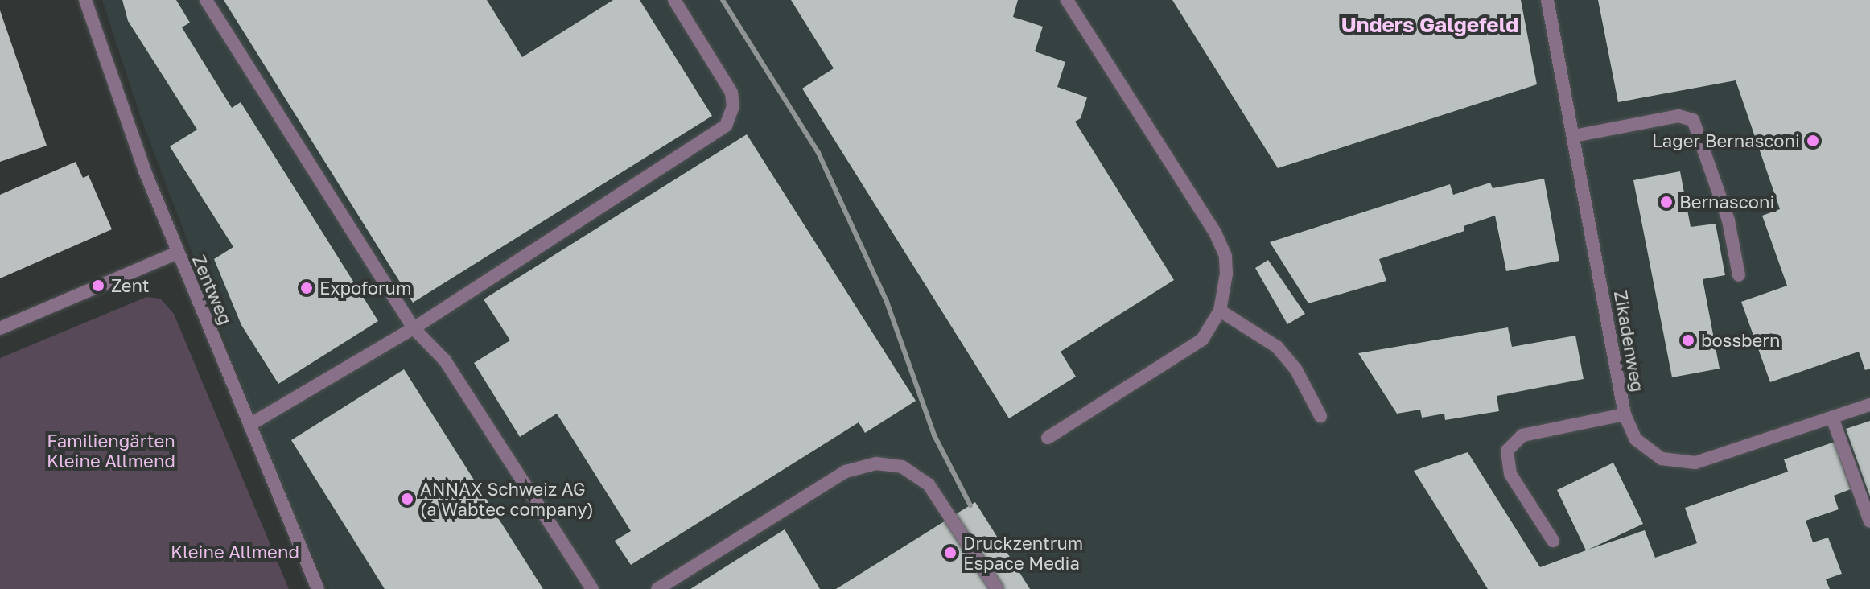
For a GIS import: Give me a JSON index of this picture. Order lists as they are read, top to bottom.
{
  "streets": {
    "street": ["Zentweg", "Zikadenweg"]
  },
  "districts": ["Unders Galgefeld"],
  "parks": ["Familiengärten Kleine Allmend", "Kleine Allmend"],
  "places": [
    "Lager Bernasconi",
    "Bernasconi",
    "Zent",
    "Expoforum",
    "bossbern",
    "ANNAX Schweiz AG (a Wabtec company)",
    "Druckzentrum Espace Media"
  ]
}
